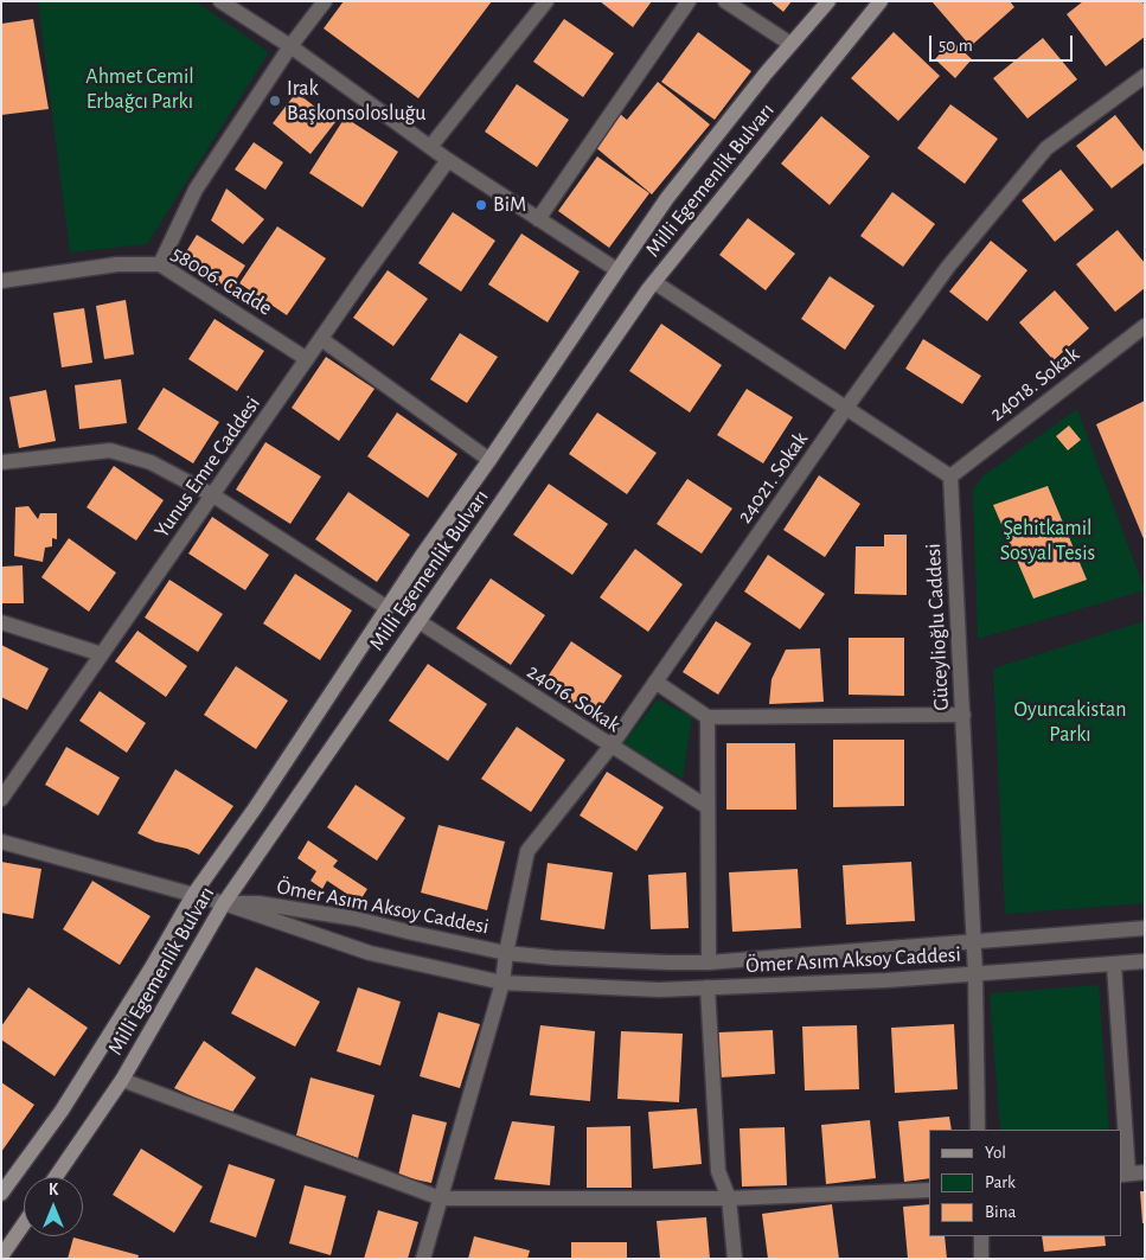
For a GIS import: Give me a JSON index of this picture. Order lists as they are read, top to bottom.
{
  "streets": {
    "main road": ["Milli Egemenlik Bulvarı"],
    "street": [
      "58006. Cadde",
      "24018. Sokak",
      "Yunus Emre Caddesi",
      "24021. Sokak",
      "Güceylioğlu Caddesi",
      "24016. Sokak",
      "Ömer Asım Aksoy Caddesi"
    ]
  },
  "crossings": [
    ["Milli Egemenlik Bulvarı", "24016. Sokak"],
    ["Milli Egemenlik Bulvarı", "Ömer Asım Aksoy Caddesi"],
    ["58006. Cadde", "Yunus Emre Caddesi"],
    ["24018. Sokak", "Güceylioğlu Caddesi"],
    ["24021. Sokak", "24016. Sokak"],
    ["24021. Sokak", "Ömer Asım Aksoy Caddesi"],
    ["Güceylioğlu Caddesi", "Ömer Asım Aksoy Caddesi"]
  ],
  "parks": ["Ahmet Cemil Erbağcı Parkı", "Şehitkamil Sosyal Tesis", "Oyuncakistan Parkı"],
  "places": ["Irak Başkonsolosluğu", "BiM"],
  "legend": ["Yol", "Park", "Bina"],
  "scale_bar": "50 m",
  "north": "top"
}
